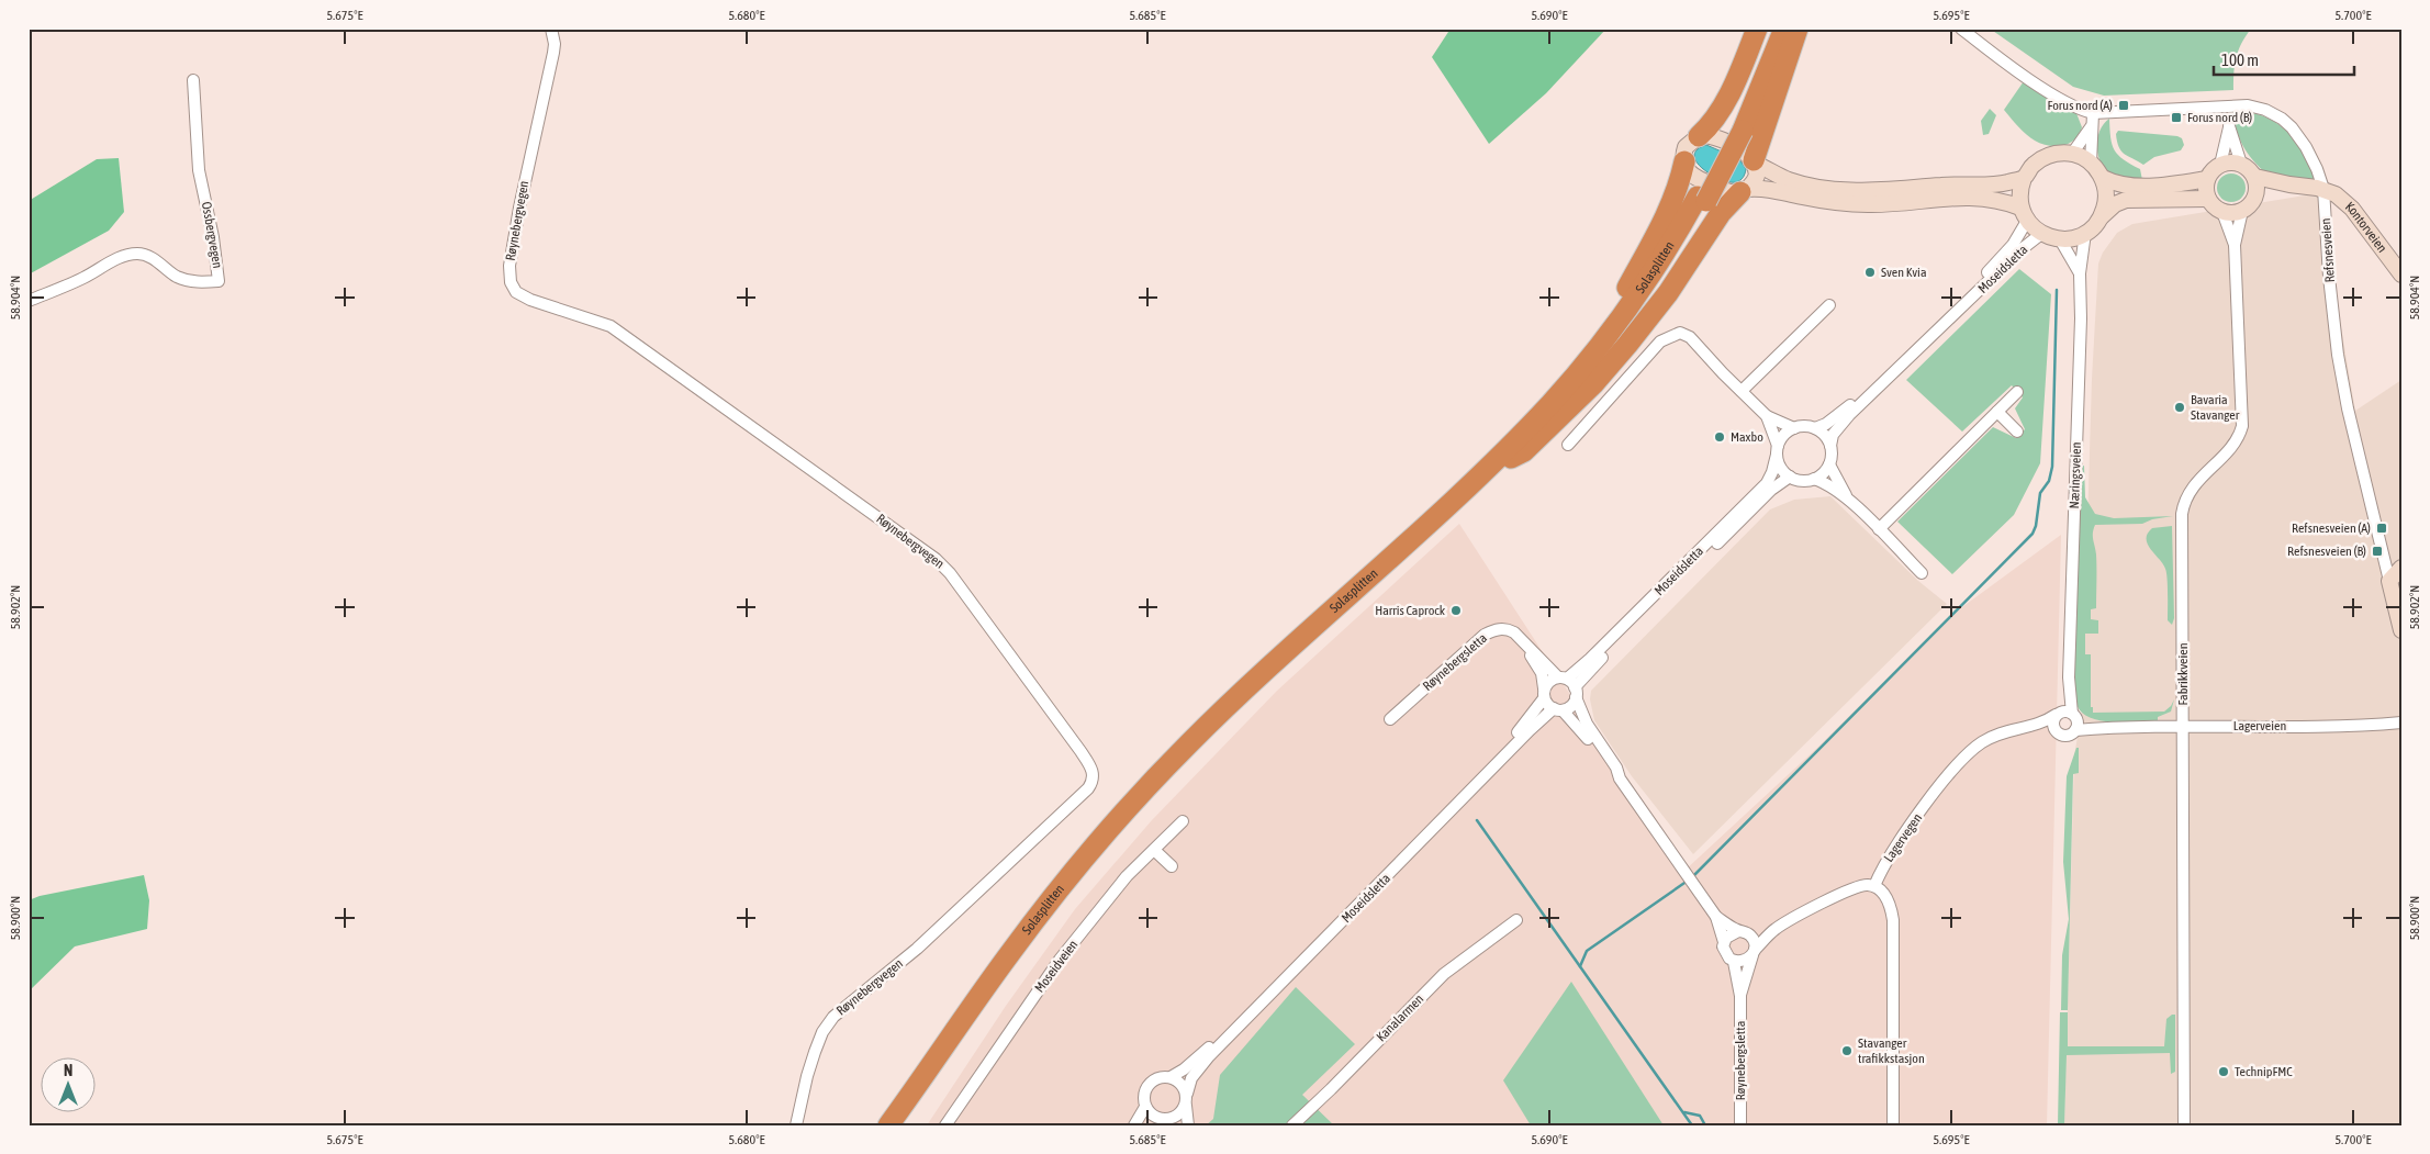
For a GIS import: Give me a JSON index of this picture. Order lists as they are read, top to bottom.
{
  "streets": {
    "highway": ["Solasplitten"],
    "street": [
      "Røynebergvegen",
      "Kontorveien",
      "Ossbergvegen",
      "Refsnesveien",
      "Moseidsletta",
      "Næringsveien",
      "Røynebergsletta",
      "Fabrikkveien",
      "Lagerveien",
      "Lagervegen",
      "Moseidveien",
      "Kanalarmen"
    ]
  },
  "crossings": [
    ["Kontorveien", "Refsnesveien"],
    ["Moseidsletta", "Næringsveien"],
    ["Moseidsletta", "Røynebergsletta"],
    ["Næringsveien", "Lagerveien"],
    ["Næringsveien", "Lagervegen"],
    ["Fabrikkveien", "Lagerveien"],
    ["Lagerveien", "Lagervegen"]
  ],
  "places": {
    "transit": [
      "Forus nord (A)",
      "Forus nord (B)",
      "Refsnesveien (A)",
      "Refsnesveien (B)"
    ],
    "other": [
      "Sven Kvia",
      "Bavaria Stavanger",
      "Maxbo",
      "Harris Caprock",
      "Stavanger trafikkstasjon",
      "TechnipFMC"
    ]
  },
  "scale_bar": "100 m",
  "north": "top",
  "coordinates": [
    "5.675°E",
    "5.680°E",
    "5.685°E",
    "5.690°E",
    "5.695°E",
    "5.700°E",
    "58.904°N",
    "58.902°N",
    "58.900°N"
  ]
}
